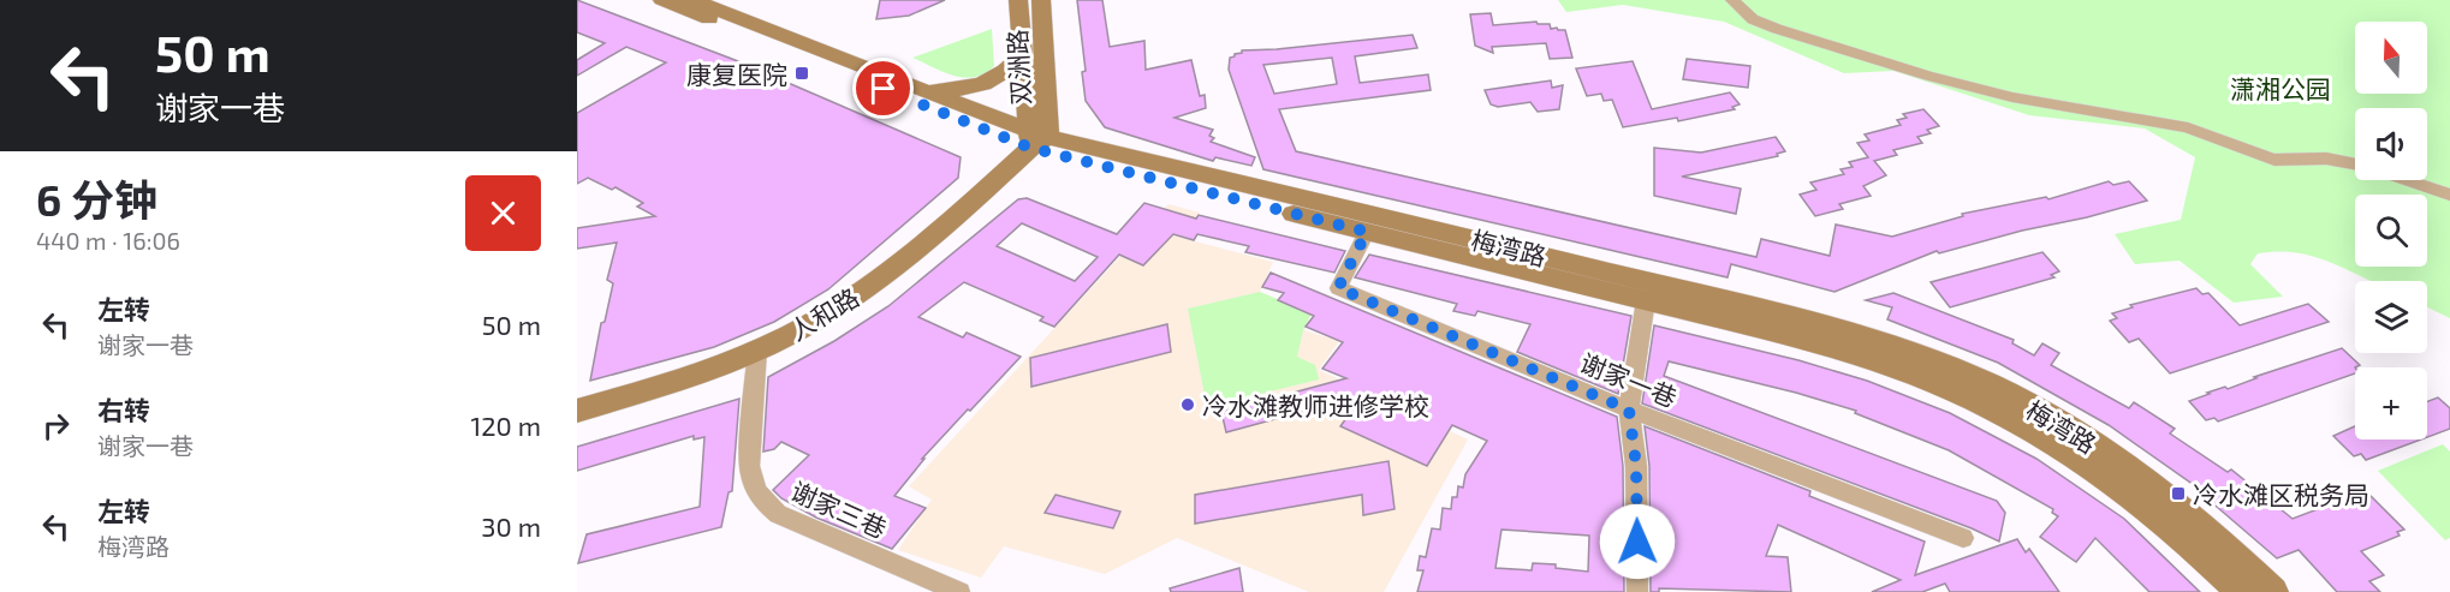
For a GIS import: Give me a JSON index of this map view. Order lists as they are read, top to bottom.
{
  "streets": {
    "street": [
      "双洲路",
      "梅湾路",
      "人和路",
      "谢家一巷",
      "谢家三巷"
    ]
  },
  "crossings": [
    ["双洲路", "梅湾路"],
    ["双洲路", "人和路"],
    ["梅湾路", "人和路"],
    ["梅湾路", "谢家一巷"],
    ["人和路", "谢家三巷"]
  ],
  "parks": ["潇湘公园"],
  "places": {
    "transit": ["康复医院", "冷水滩区税务局"],
    "other": ["冷水滩教师进修学校"]
  },
  "north": "top",
  "page": {
    "turn": ["50 m", "谢家一巷"],
    "map_buttons": "+",
    "heading": ["6 分钟", "440 m · 16:06"],
    "list": [
      {
        "name": "左转",
        "note": "谢家一巷",
        "value": "50 m"
      },
      {
        "name": "右转",
        "note": "谢家一巷",
        "value": "120 m"
      },
      {
        "name": "左转",
        "note": "梅湾路",
        "value": "30 m"
      }
    ]
  }
}
